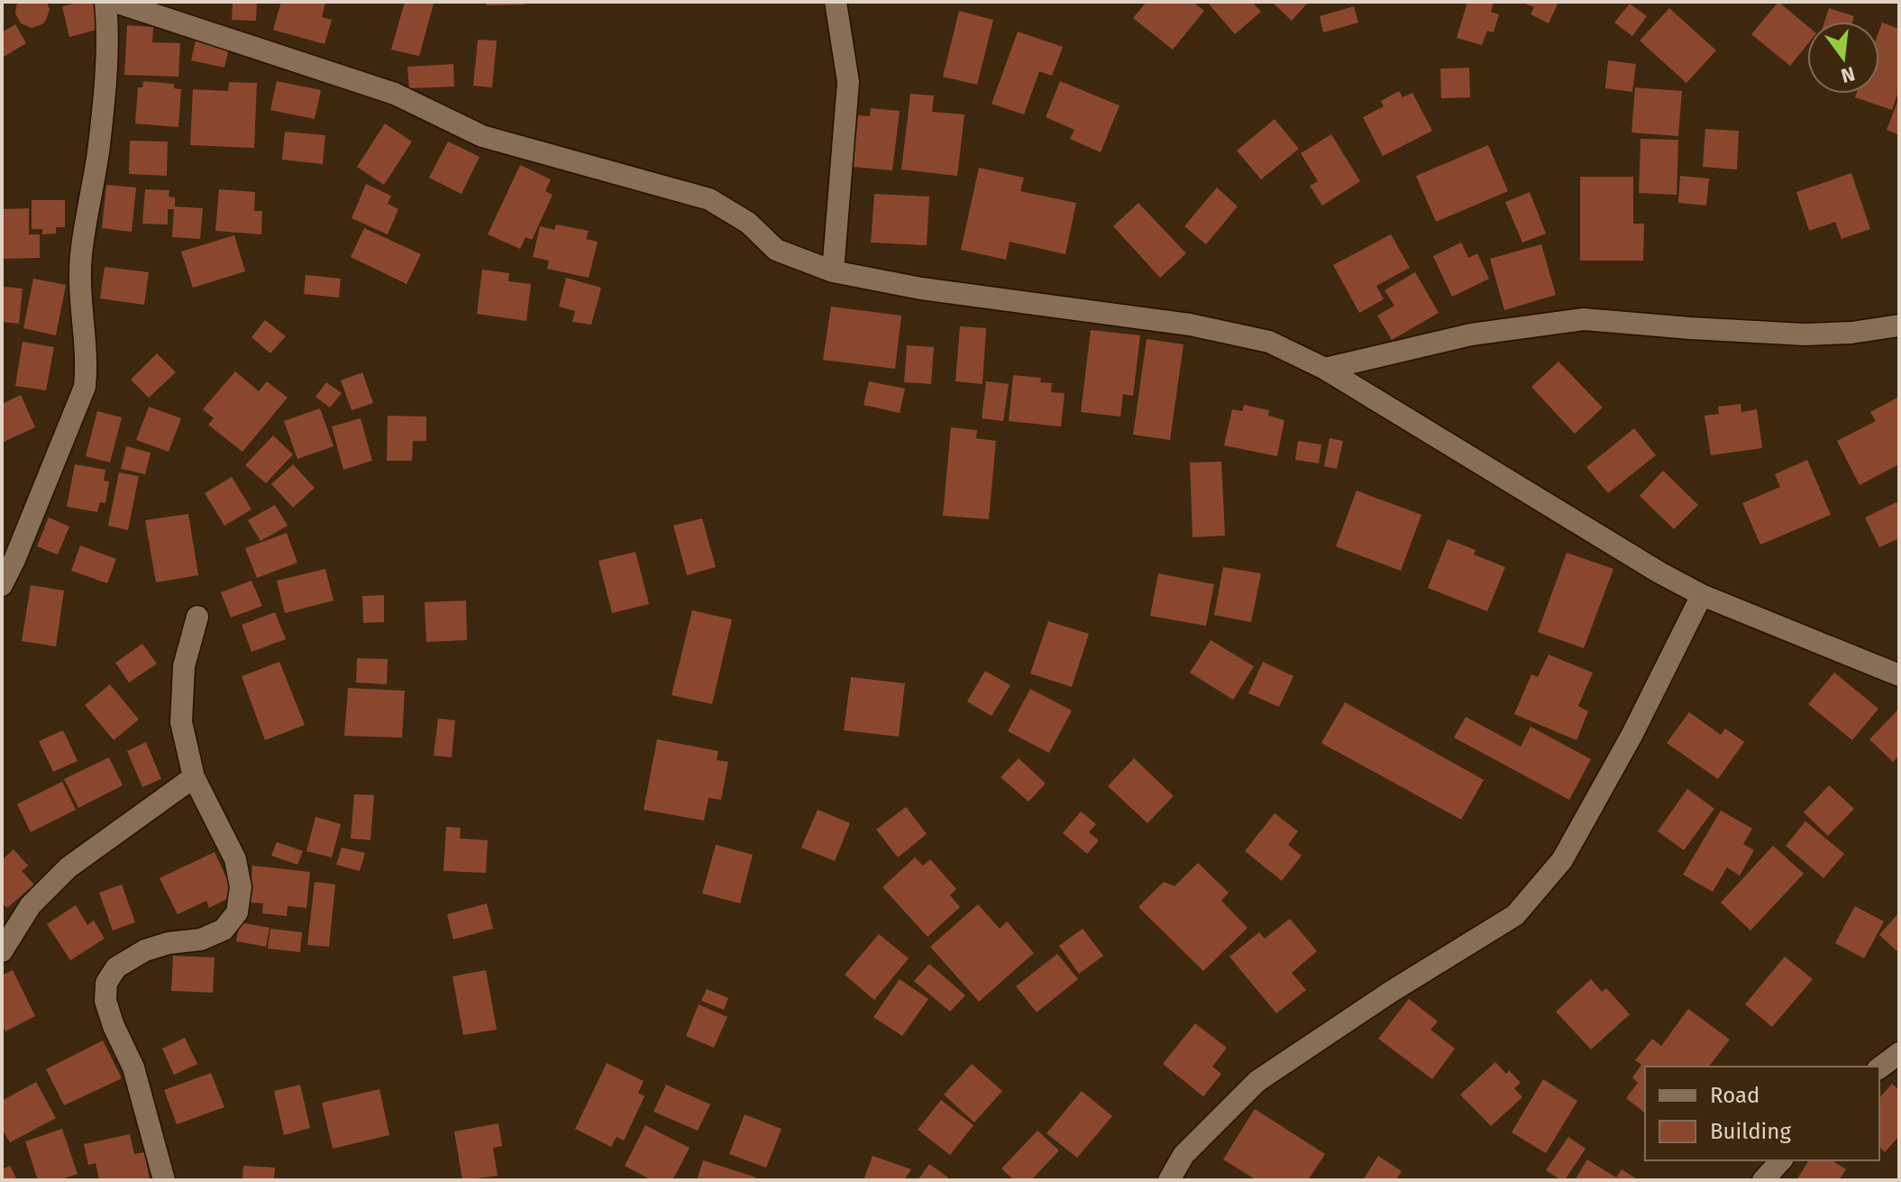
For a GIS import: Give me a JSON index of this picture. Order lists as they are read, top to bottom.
{
  "legend": ["Road", "Building"],
  "north": "bottom"
}
